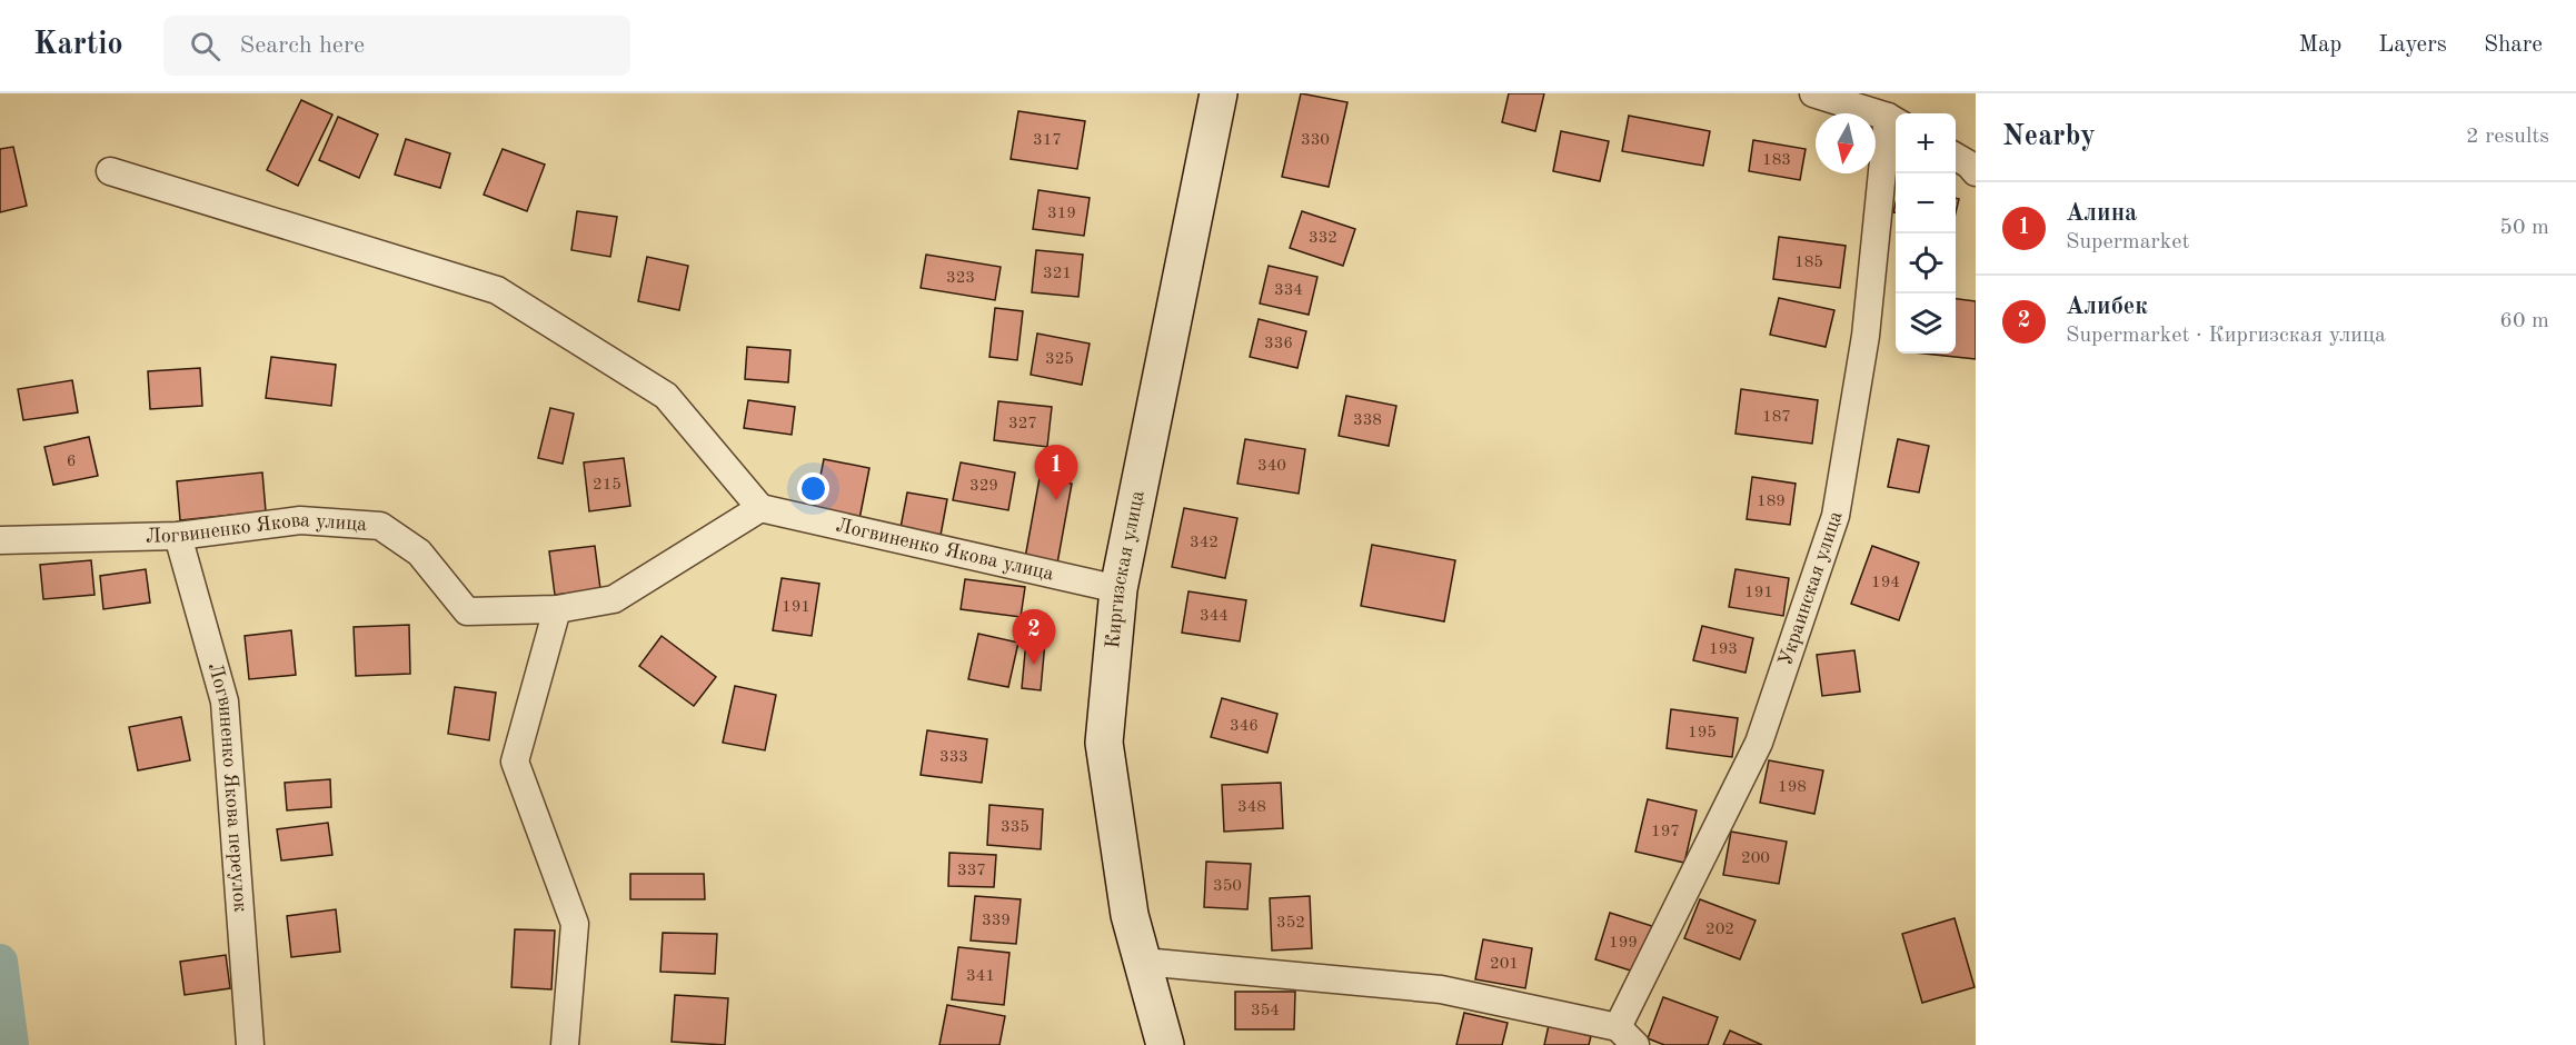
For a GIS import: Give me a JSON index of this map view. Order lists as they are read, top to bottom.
{
  "streets": {
    "main road": ["Киргизская улица"],
    "street": ["Логвиненко Якова улица", "Украинская улица", "Логвиненко Якова переулок"]
  },
  "crossings": [
    ["Логвиненко Якова улица", "Киргизская улица"],
    ["Логвиненко Якова улица", "Логвиненко Якова переулок"]
  ],
  "house_numbers": [
    "317",
    "330",
    "183",
    "319",
    "332",
    "185",
    "321",
    "323",
    "334",
    "336",
    "325",
    "187",
    "338",
    "327",
    "6",
    "340",
    "215",
    "329",
    "189",
    "342",
    "194",
    "191",
    "191",
    "344",
    "193",
    "346",
    "195",
    "333",
    "198",
    "348",
    "335",
    "197",
    "200",
    "337",
    "350",
    "339",
    "352",
    "202",
    "199",
    "201",
    "341",
    "354"
  ],
  "north": "bottom",
  "page": {
    "header": "Kartio",
    "search": "Search here",
    "nav": ["Map", "Layers", "Share"],
    "heading": ["Nearby", "2 results"],
    "map_buttons": ["+", "−"],
    "list": [
      {
        "mark": "1",
        "name": "Алина",
        "note": "Supermarket",
        "value": "50 m"
      },
      {
        "mark": "2",
        "name": "Алибек",
        "note": "Supermarket · Киргизская улица",
        "value": "60 m"
      }
    ],
    "pins": ["1", "2"]
  }
}
